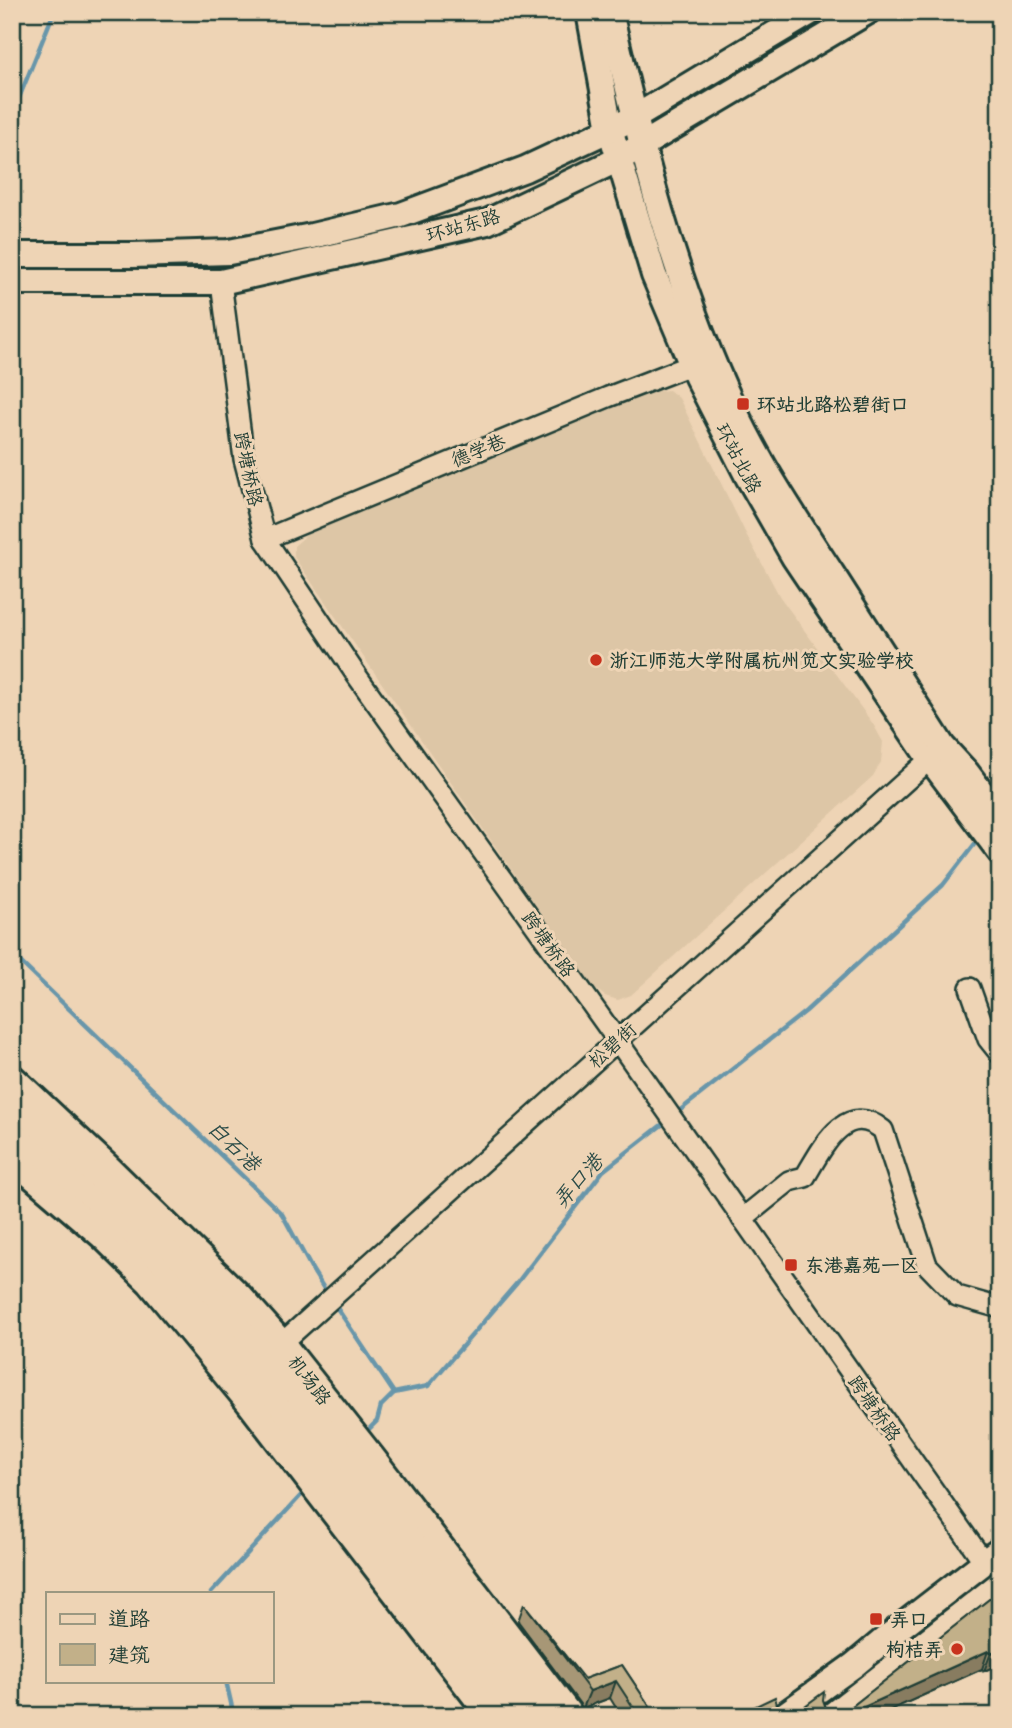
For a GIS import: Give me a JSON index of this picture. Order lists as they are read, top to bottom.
{
  "streets": {
    "main road": ["环站东路", "环站北路", "机场路"],
    "street": ["德学巷", "跨塘桥路", "松碧街"]
  },
  "crossings": [
    ["环站东路", "环站北路"],
    ["环站东路", "跨塘桥路"],
    ["德学巷", "环站北路"],
    ["德学巷", "跨塘桥路"],
    ["环站北路", "松碧街"],
    ["跨塘桥路", "松碧街"],
    ["松碧街", "机场路"]
  ],
  "water": ["白石港", "弄口港"],
  "places": {
    "transit": ["环站北路松碧街口", "东港嘉苑一区", "弄口"],
    "other": ["浙江师范大学附属杭州笕文实验学校", "枸桔弄"]
  },
  "legend": ["道路", "建筑"]
}
